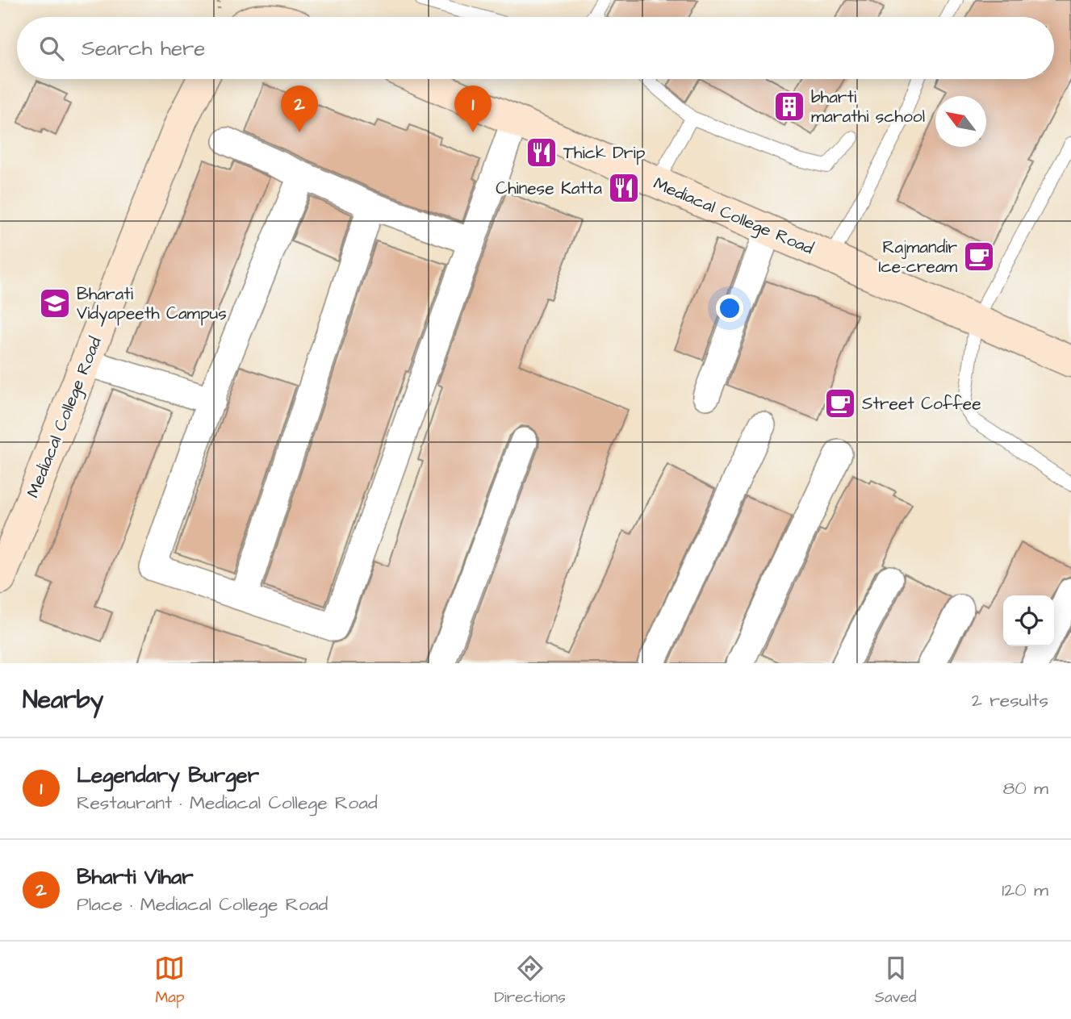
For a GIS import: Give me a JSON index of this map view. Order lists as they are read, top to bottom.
{
  "streets": {
    "street": ["Mediacal College Road"]
  },
  "places": {
    "building": ["bharti marathi school"],
    "restaurant": ["Thick Drip", "Chinese Katta"],
    "cafe": ["Rajmandir Ice-cream", "Street Coffee"],
    "school or university": ["Bharati Vidyapeeth Campus"]
  },
  "north": "top left",
  "page": {
    "search": "Search here",
    "pins": ["1", "2"],
    "heading": ["Nearby", "2 results"],
    "list": [
      {
        "mark": "1",
        "name": "Legendary Burger",
        "note": "Restaurant · Mediacal College Road",
        "value": "80 m"
      },
      {
        "mark": "2",
        "name": "Bharti Vihar",
        "note": "Place · Mediacal College Road",
        "value": "120 m"
      }
    ],
    "nav": ["Map", "Directions", "Saved"]
  }
}
